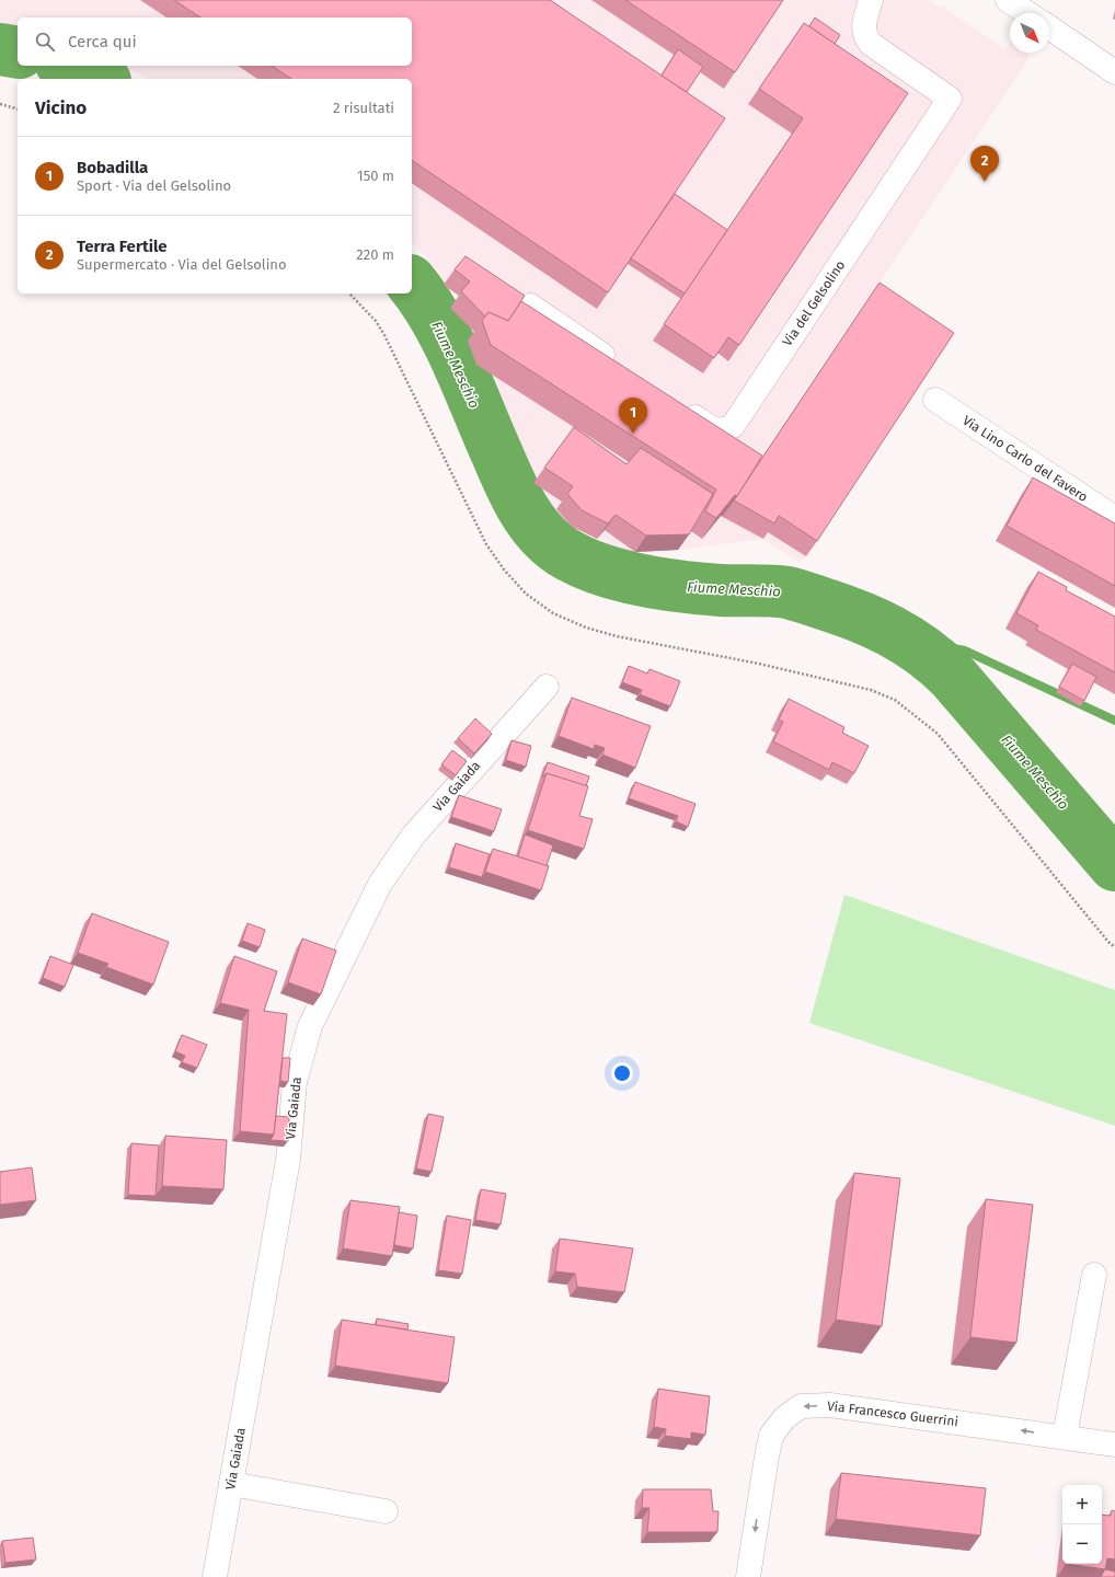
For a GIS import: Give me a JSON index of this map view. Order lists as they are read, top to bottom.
{
  "streets": {
    "street": [
      "Via del Gelsolino",
      "Via Lino Carlo del Favero",
      "Via Gaiada",
      "Via Francesco Guerrini"
    ]
  },
  "water": ["Fiume Meschio"],
  "north": "bottom right",
  "page": {
    "search": "Cerca qui",
    "heading": ["Vicino", "2 risultati"],
    "list": [
      {
        "mark": "1",
        "name": "Bobadilla",
        "note": "Sport · Via del Gelsolino",
        "value": "150 m"
      },
      {
        "mark": "2",
        "name": "Terra Fertile",
        "note": "Supermercato · Via del Gelsolino",
        "value": "220 m"
      }
    ],
    "pins": ["2", "1"],
    "map_buttons": ["+", "−"]
  }
}
